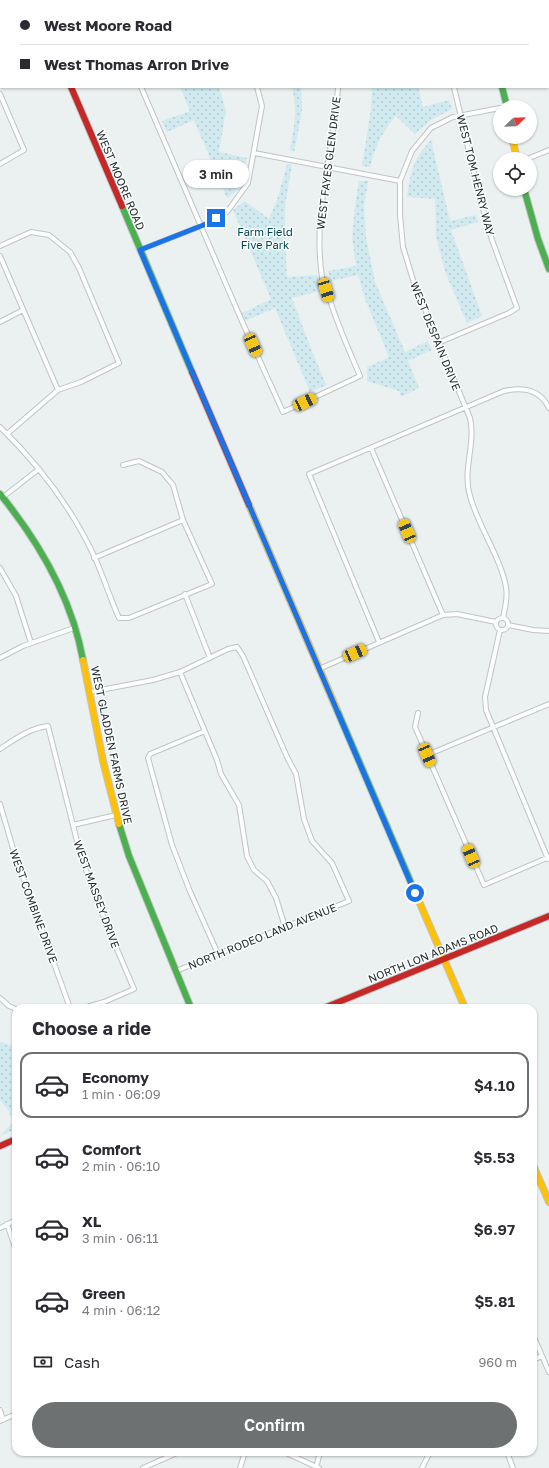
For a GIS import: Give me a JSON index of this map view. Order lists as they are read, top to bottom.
{
  "streets": {
    "street": [
      "WEST FAYES GLEN DRIVE",
      "WEST TOM HENRY WAY",
      "WEST MOORE ROAD",
      "WEST DESPAIN DRIVE",
      "WEST GLADDEN FARMS DRIVE",
      "WEST MASSEY DRIVE",
      "WEST COMBINE DRIVE",
      "NORTH RODEO LAND AVENUE",
      "NORTH LON ADAMS ROAD"
    ]
  },
  "crossings": [
    ["WEST TOM HENRY WAY", "WEST DESPAIN DRIVE"],
    ["WEST MOORE ROAD", "NORTH LON ADAMS ROAD"],
    ["WEST GLADDEN FARMS DRIVE", "NORTH RODEO LAND AVENUE"]
  ],
  "parks": ["Farm Field Five Park"],
  "north": "top right",
  "page": {
    "banner": ["West Moore Road", "West Thomas Arron Drive"],
    "bubble": "3 min",
    "heading": "Choose a ride",
    "list": [
      {
        "name": "Economy",
        "note": "1 min · 06:09",
        "value": "$4.10"
      },
      {
        "name": "Comfort",
        "note": "2 min · 06:10",
        "value": "$5.53"
      },
      {
        "name": "XL",
        "note": "3 min · 06:11",
        "value": "$6.97"
      },
      {
        "name": "Green",
        "note": "4 min · 06:12",
        "value": "$5.81"
      }
    ],
    "pay": ["Cash", "960 m"],
    "buttons": "Confirm"
  }
}
